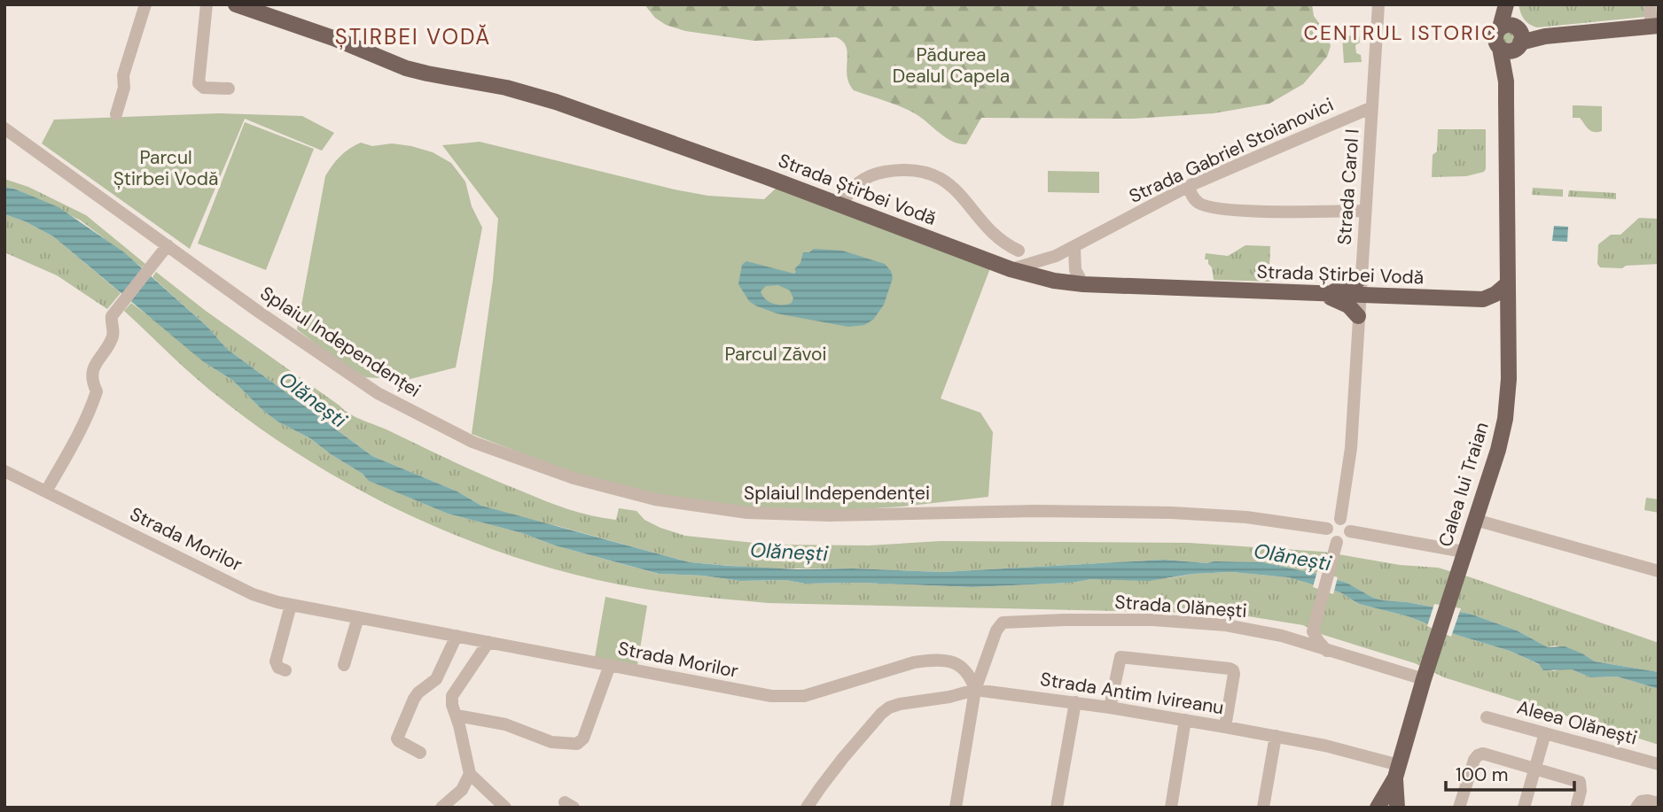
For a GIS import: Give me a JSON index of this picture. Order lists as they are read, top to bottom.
{
  "streets": {
    "main road": ["Strada Știrbei Vodă", "Calea lui Traian"],
    "street": [
      "Strada Gabriel Stoianovici",
      "Strada Carol I",
      "Splaiul Independenței",
      "Strada Morilor",
      "Strada Olănești",
      "Strada Antim Ivireanu",
      "Aleea Olănești"
    ]
  },
  "crossings": [
    ["Strada Gabriel Stoianovici", "Strada Carol I"],
    ["Strada Gabriel Stoianovici", "Strada Știrbei Vodă"],
    ["Strada Carol I", "Strada Știrbei Vodă"],
    ["Strada Carol I", "Splaiul Independenței"],
    ["Calea lui Traian", "Strada Olănești"],
    ["Calea lui Traian", "Strada Antim Ivireanu"],
    ["Strada Morilor", "Strada Olănești"],
    ["Strada Morilor", "Strada Antim Ivireanu"],
    ["Strada Olănești", "Strada Antim Ivireanu"]
  ],
  "districts": ["CENTRUL ISTORIC", "ȘTIRBEI VODĂ"],
  "water": ["Olănești"],
  "parks": ["Pădurea Dealul Capela", "Parcul Știrbei Vodă", "Parcul Zăvoi"],
  "scale_bar": "100 m"
}
